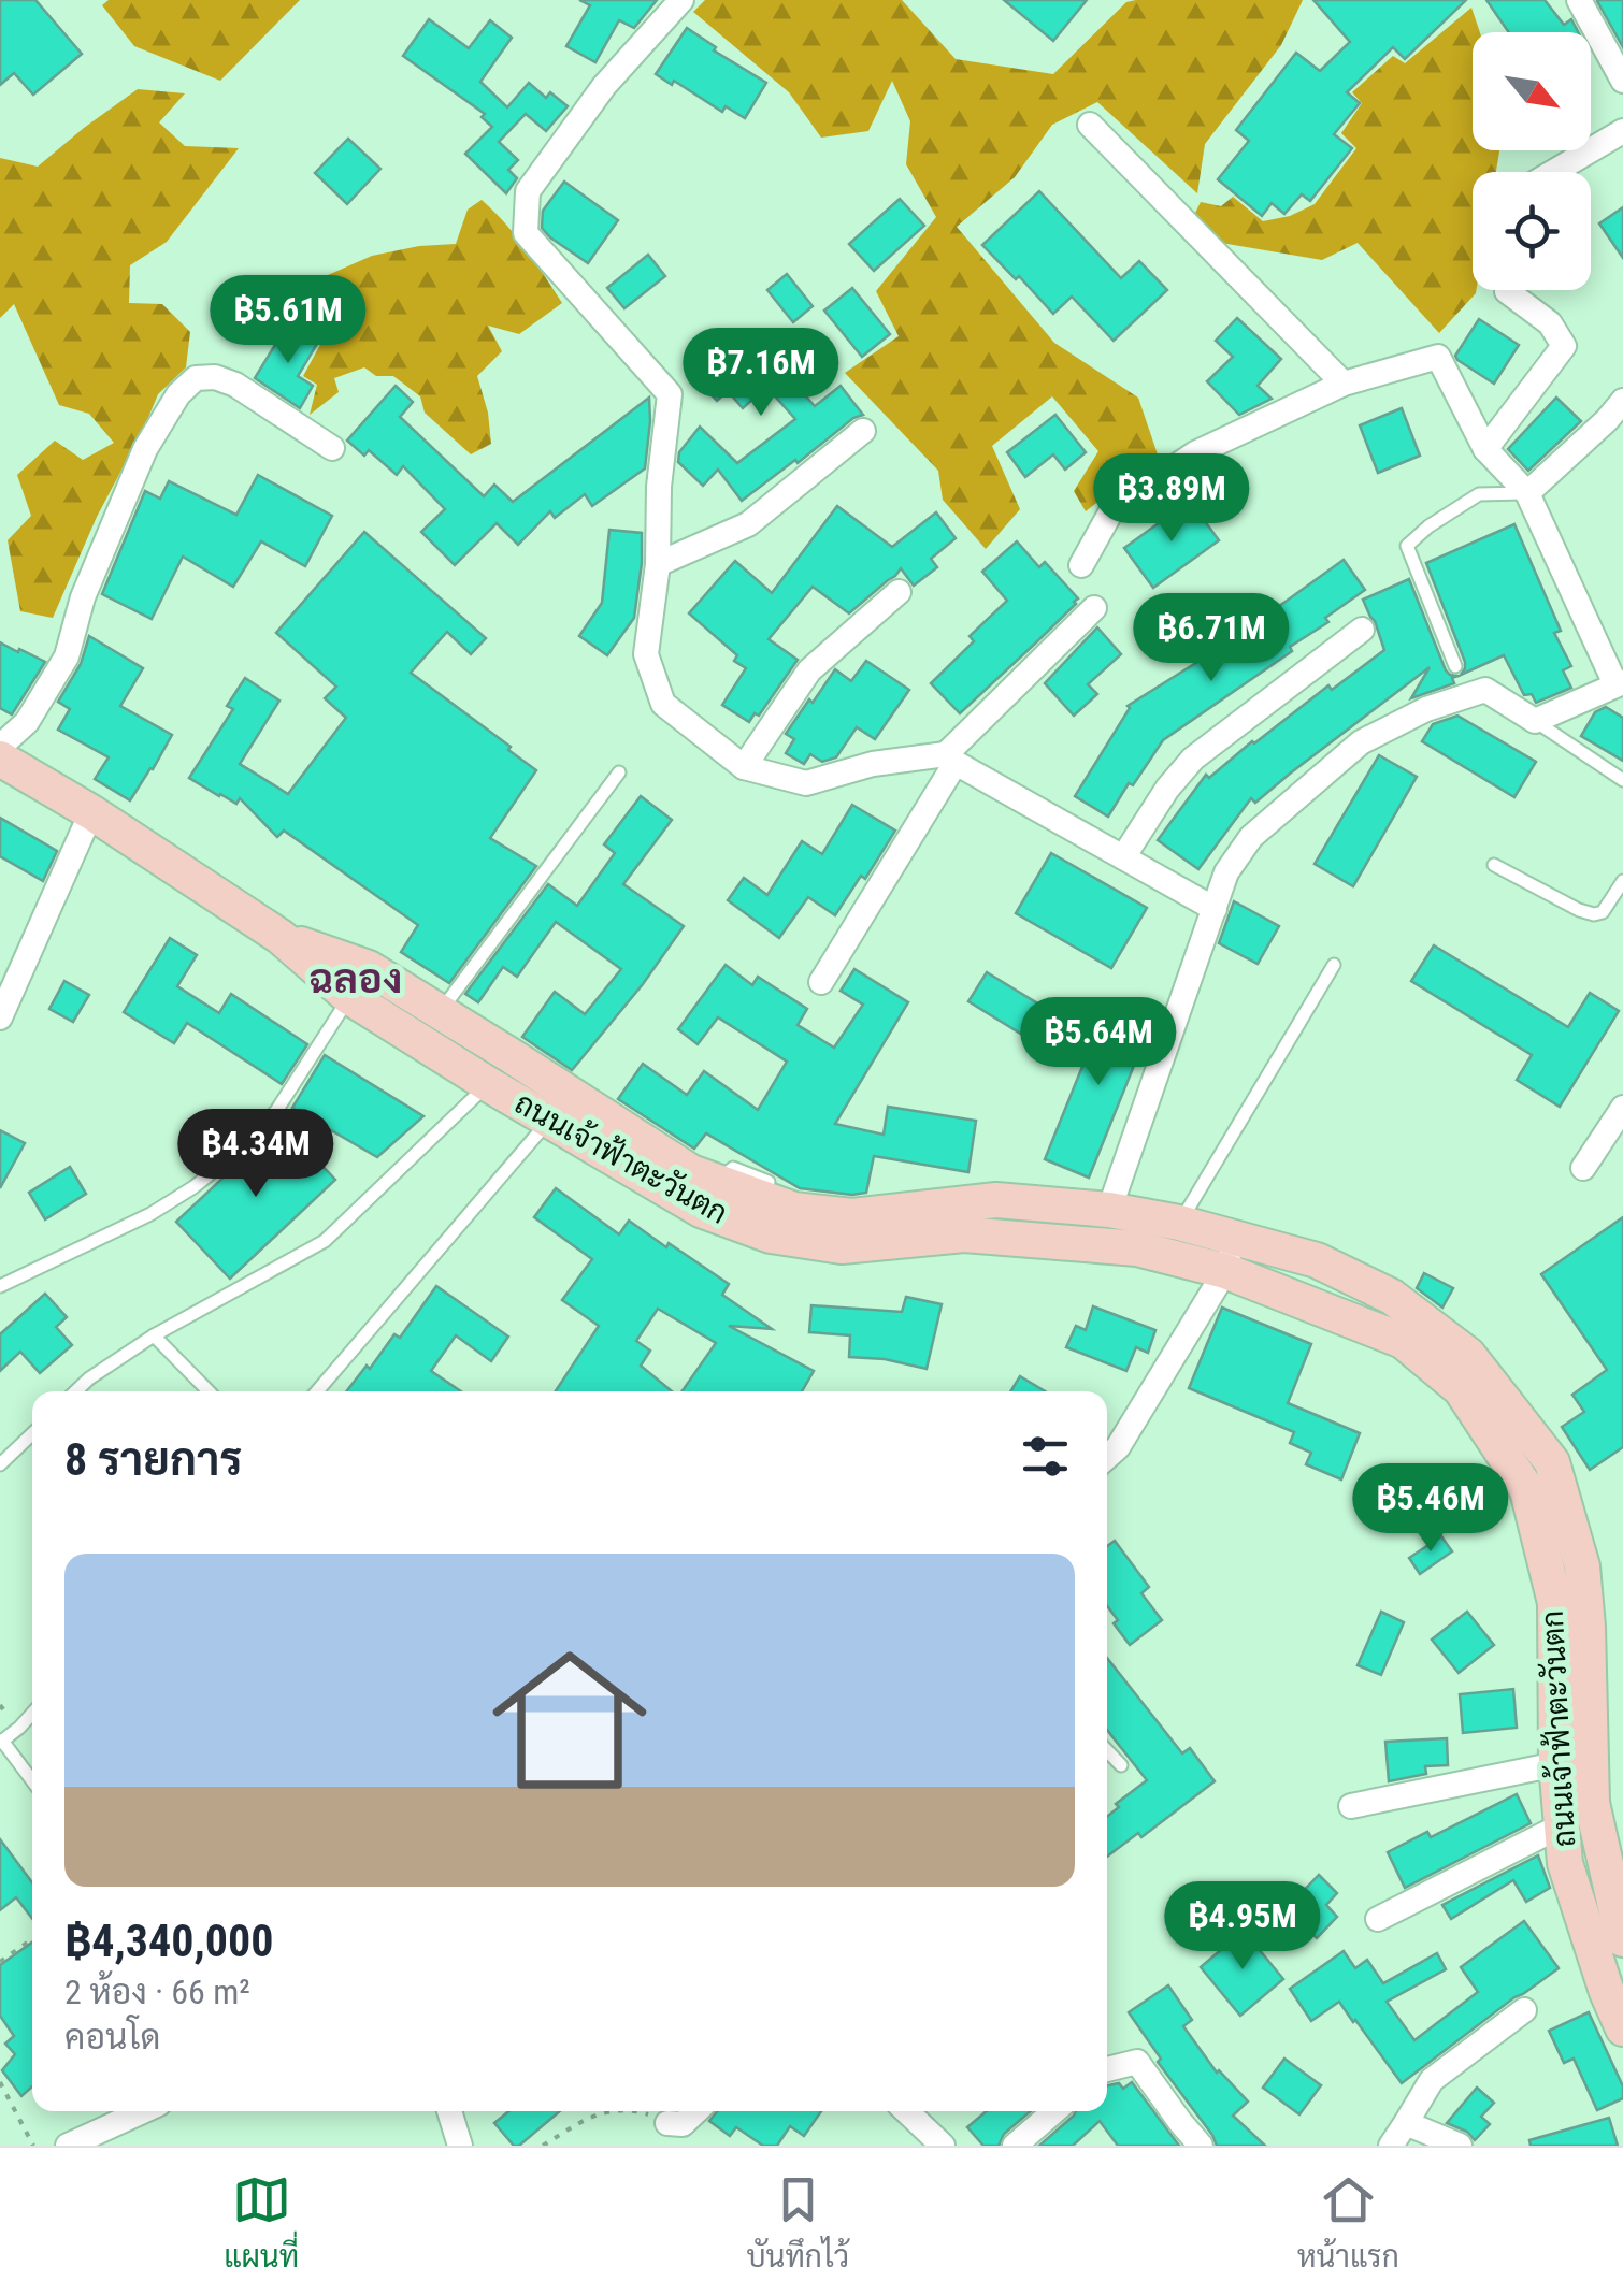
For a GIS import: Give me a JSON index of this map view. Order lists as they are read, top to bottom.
{
  "streets": {
    "main road": ["ถนนเจ้าฟ้าตะวันตก"]
  },
  "districts": ["ฉลอง"],
  "north": "bottom right",
  "page": {
    "price": [
      "฿5.61M",
      "฿7.16M",
      "฿3.89M",
      "฿6.71M",
      "฿5.64M",
      "฿4.34M",
      "฿5.46M",
      "฿4.95M"
    ],
    "heading": "8 รายการ",
    "list": [
      {
        "name": "฿4,340,000",
        "note": "2 ห้อง · 66 m² · คอนโด"
      }
    ],
    "tabs": ["แผนที่", "บันทึกไว้", "หน้าแรก"]
  }
}
